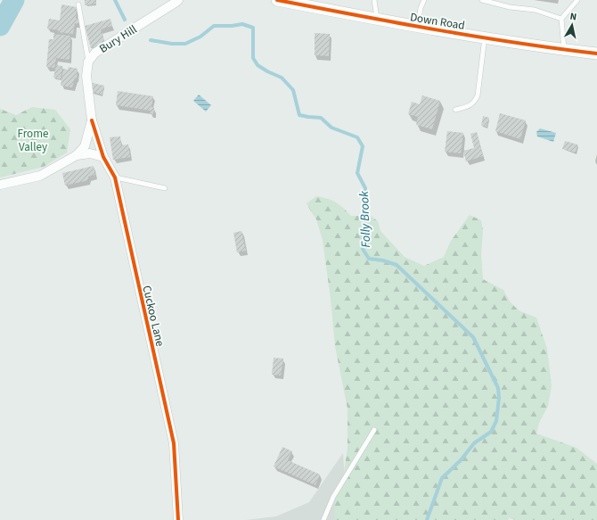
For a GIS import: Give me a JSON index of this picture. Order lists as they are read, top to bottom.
{
  "streets": {
    "street": ["Down Road", "Bury Hill", "Cuckoo Lane"]
  },
  "crossings": [
    ["Bury Hill", "Cuckoo Lane"]
  ],
  "water": ["Folly Brook"],
  "parks": ["Frome Valley"],
  "north": "top"
}
